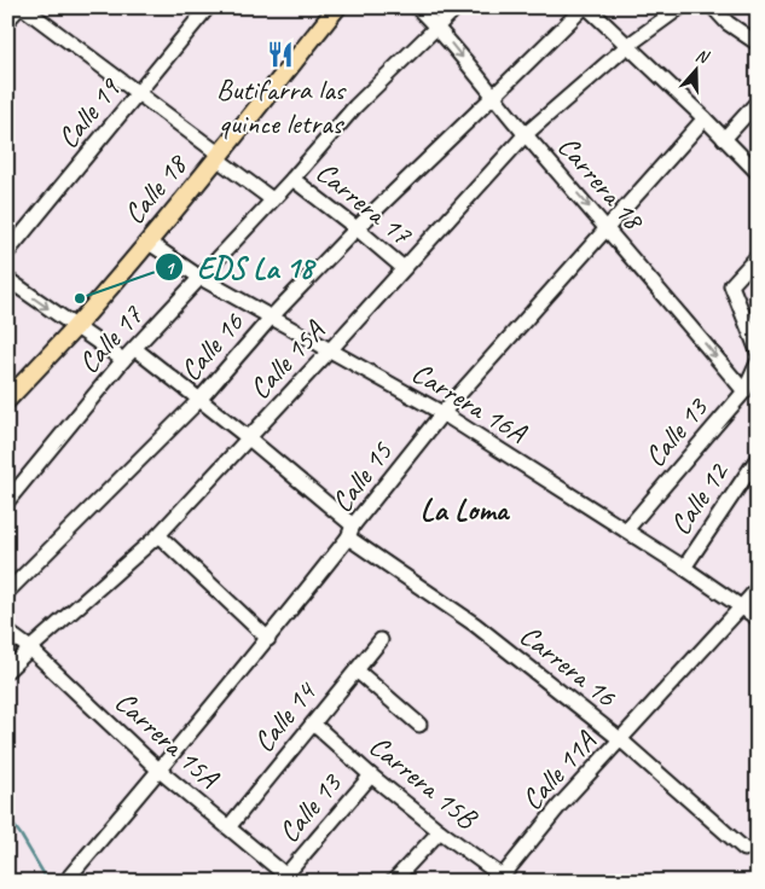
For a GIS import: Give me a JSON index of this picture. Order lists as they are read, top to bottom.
{
  "streets": {
    "main road": ["Calle 18"],
    "street": [
      "Calle 19",
      "Carrera 18",
      "Carrera 17",
      "Calle 17",
      "Calle 16",
      "Calle 15A",
      "Carrera 16A",
      "Calle 13",
      "Calle 15",
      "Calle 12",
      "Carrera 16",
      "Calle 14",
      "Carrera 15A",
      "Calle 11A",
      "Carrera 15B"
    ]
  },
  "crossings": [
    ["Calle 19", "Carrera 17"],
    ["Carrera 18", "Calle 17"],
    ["Carrera 18", "Calle 16"],
    ["Carrera 18", "Calle 15A"],
    ["Carrera 18", "Calle 13"],
    ["Carrera 18", "Calle 15"],
    ["Calle 18", "Carrera 17"],
    ["Calle 18", "Carrera 16A"],
    ["Carrera 17", "Calle 17"],
    ["Carrera 17", "Calle 16"],
    ["Carrera 17", "Calle 15A"],
    ["Calle 17", "Carrera 16A"],
    ["Calle 17", "Carrera 16"],
    ["Calle 16", "Carrera 16A"],
    ["Calle 16", "Carrera 16"],
    ["Calle 15A", "Carrera 16A"],
    ["Calle 15A", "Carrera 16"],
    ["Calle 15A", "Carrera 15A"],
    ["Carrera 16A", "Calle 13"],
    ["Carrera 16A", "Calle 15"],
    ["Carrera 16A", "Calle 12"],
    ["Carrera 16A", "Calle 11A"],
    ["Calle 13", "Carrera 15A"],
    ["Calle 13", "Carrera 15B"],
    ["Calle 15", "Carrera 16"],
    ["Calle 15", "Carrera 15A"],
    ["Carrera 16", "Calle 11A"],
    ["Calle 14", "Carrera 15A"],
    ["Calle 14", "Carrera 15B"],
    ["Calle 11A", "Carrera 15B"]
  ],
  "one_way": ["Carrera 18"],
  "districts": ["La Loma"],
  "places": {
    "restaurant": ["Butifarra las quince letras"],
    "other": ["EDS La 18"]
  },
  "north": "top"
}
